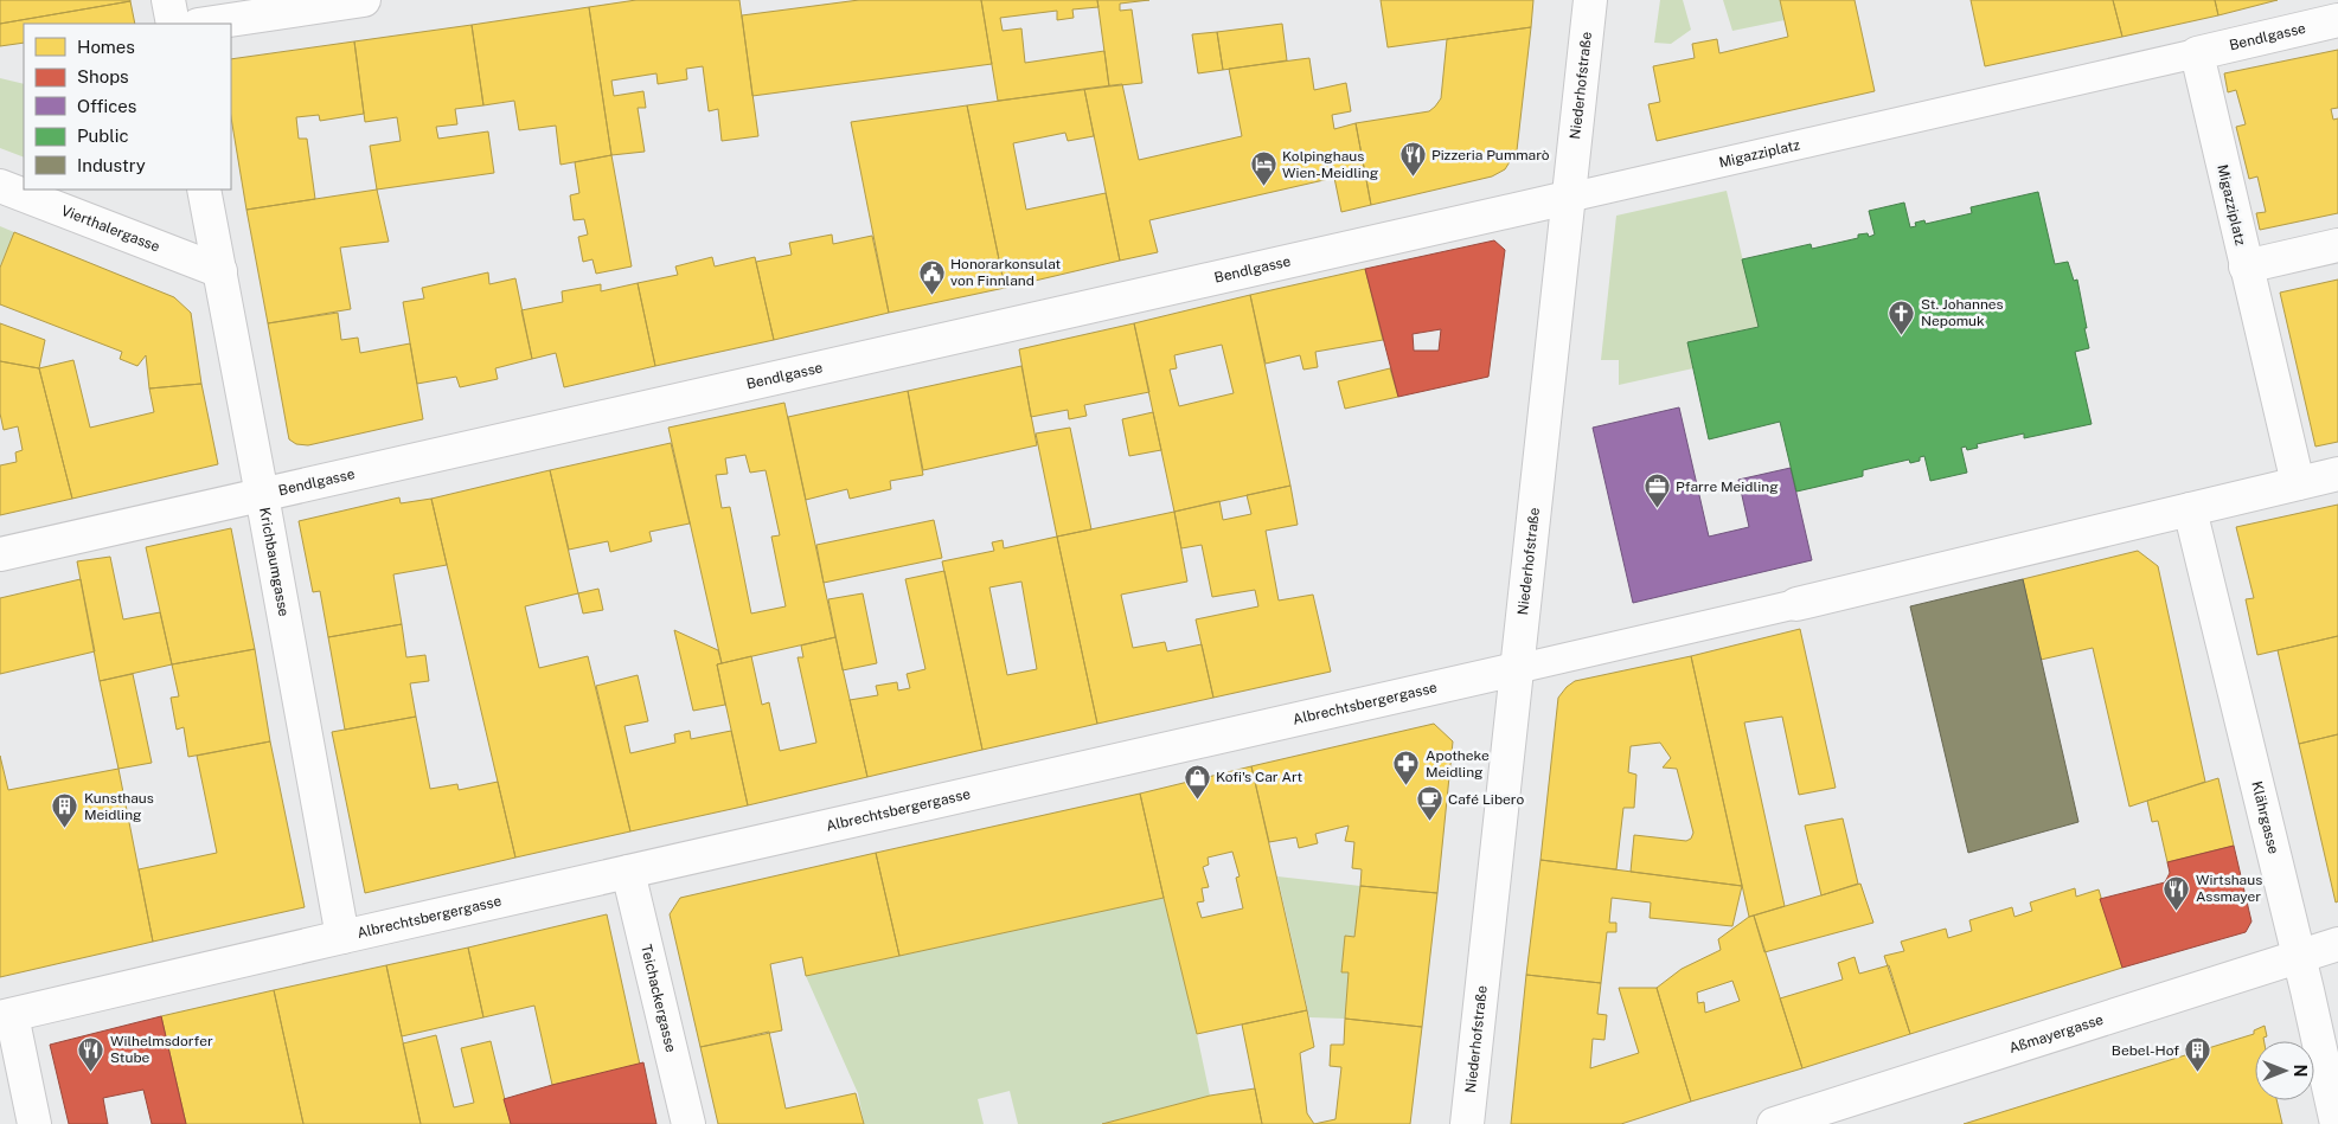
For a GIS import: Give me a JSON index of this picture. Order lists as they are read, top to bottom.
{
  "streets": {
    "street": [
      "Bendlgasse",
      "Niederhofstraße",
      "Migazziplatz",
      "Vierthalergasse",
      "Krichbaumgasse",
      "Albrechtsbergergasse",
      "Klährgasse",
      "Teichackergasse",
      "Aßmayergasse"
    ]
  },
  "crossings": [
    ["Bendlgasse", "Niederhofstraße"],
    ["Bendlgasse", "Migazziplatz"],
    ["Bendlgasse", "Krichbaumgasse"],
    ["Niederhofstraße", "Migazziplatz"],
    ["Niederhofstraße", "Albrechtsbergergasse"],
    ["Vierthalergasse", "Krichbaumgasse"],
    ["Krichbaumgasse", "Albrechtsbergergasse"],
    ["Albrechtsbergergasse", "Teichackergasse"],
    ["Klährgasse", "Aßmayergasse"]
  ],
  "places": {
    "restaurant": ["Pizzeria Pummarò", "Wirtshaus Assmayer", "Wilhelmsdorfer Stube"],
    "hotel": ["Kolpinghaus Wien-Meidling"],
    "public building": ["Honorarkonsulat von Finnland"],
    "church": ["St. Johannes Nepomuk"],
    "office": ["Pfarre Meidling"],
    "pharmacy": ["Apotheke Meidling"],
    "shop": ["Kofi's Car Art"],
    "cafe": ["Café Libero"],
    "building": ["Kunsthaus Meidling", "Bebel-Hof"]
  },
  "legend": [
    "Homes",
    "Shops",
    "Offices",
    "Public",
    "Industry"
  ],
  "north": "right"
}
